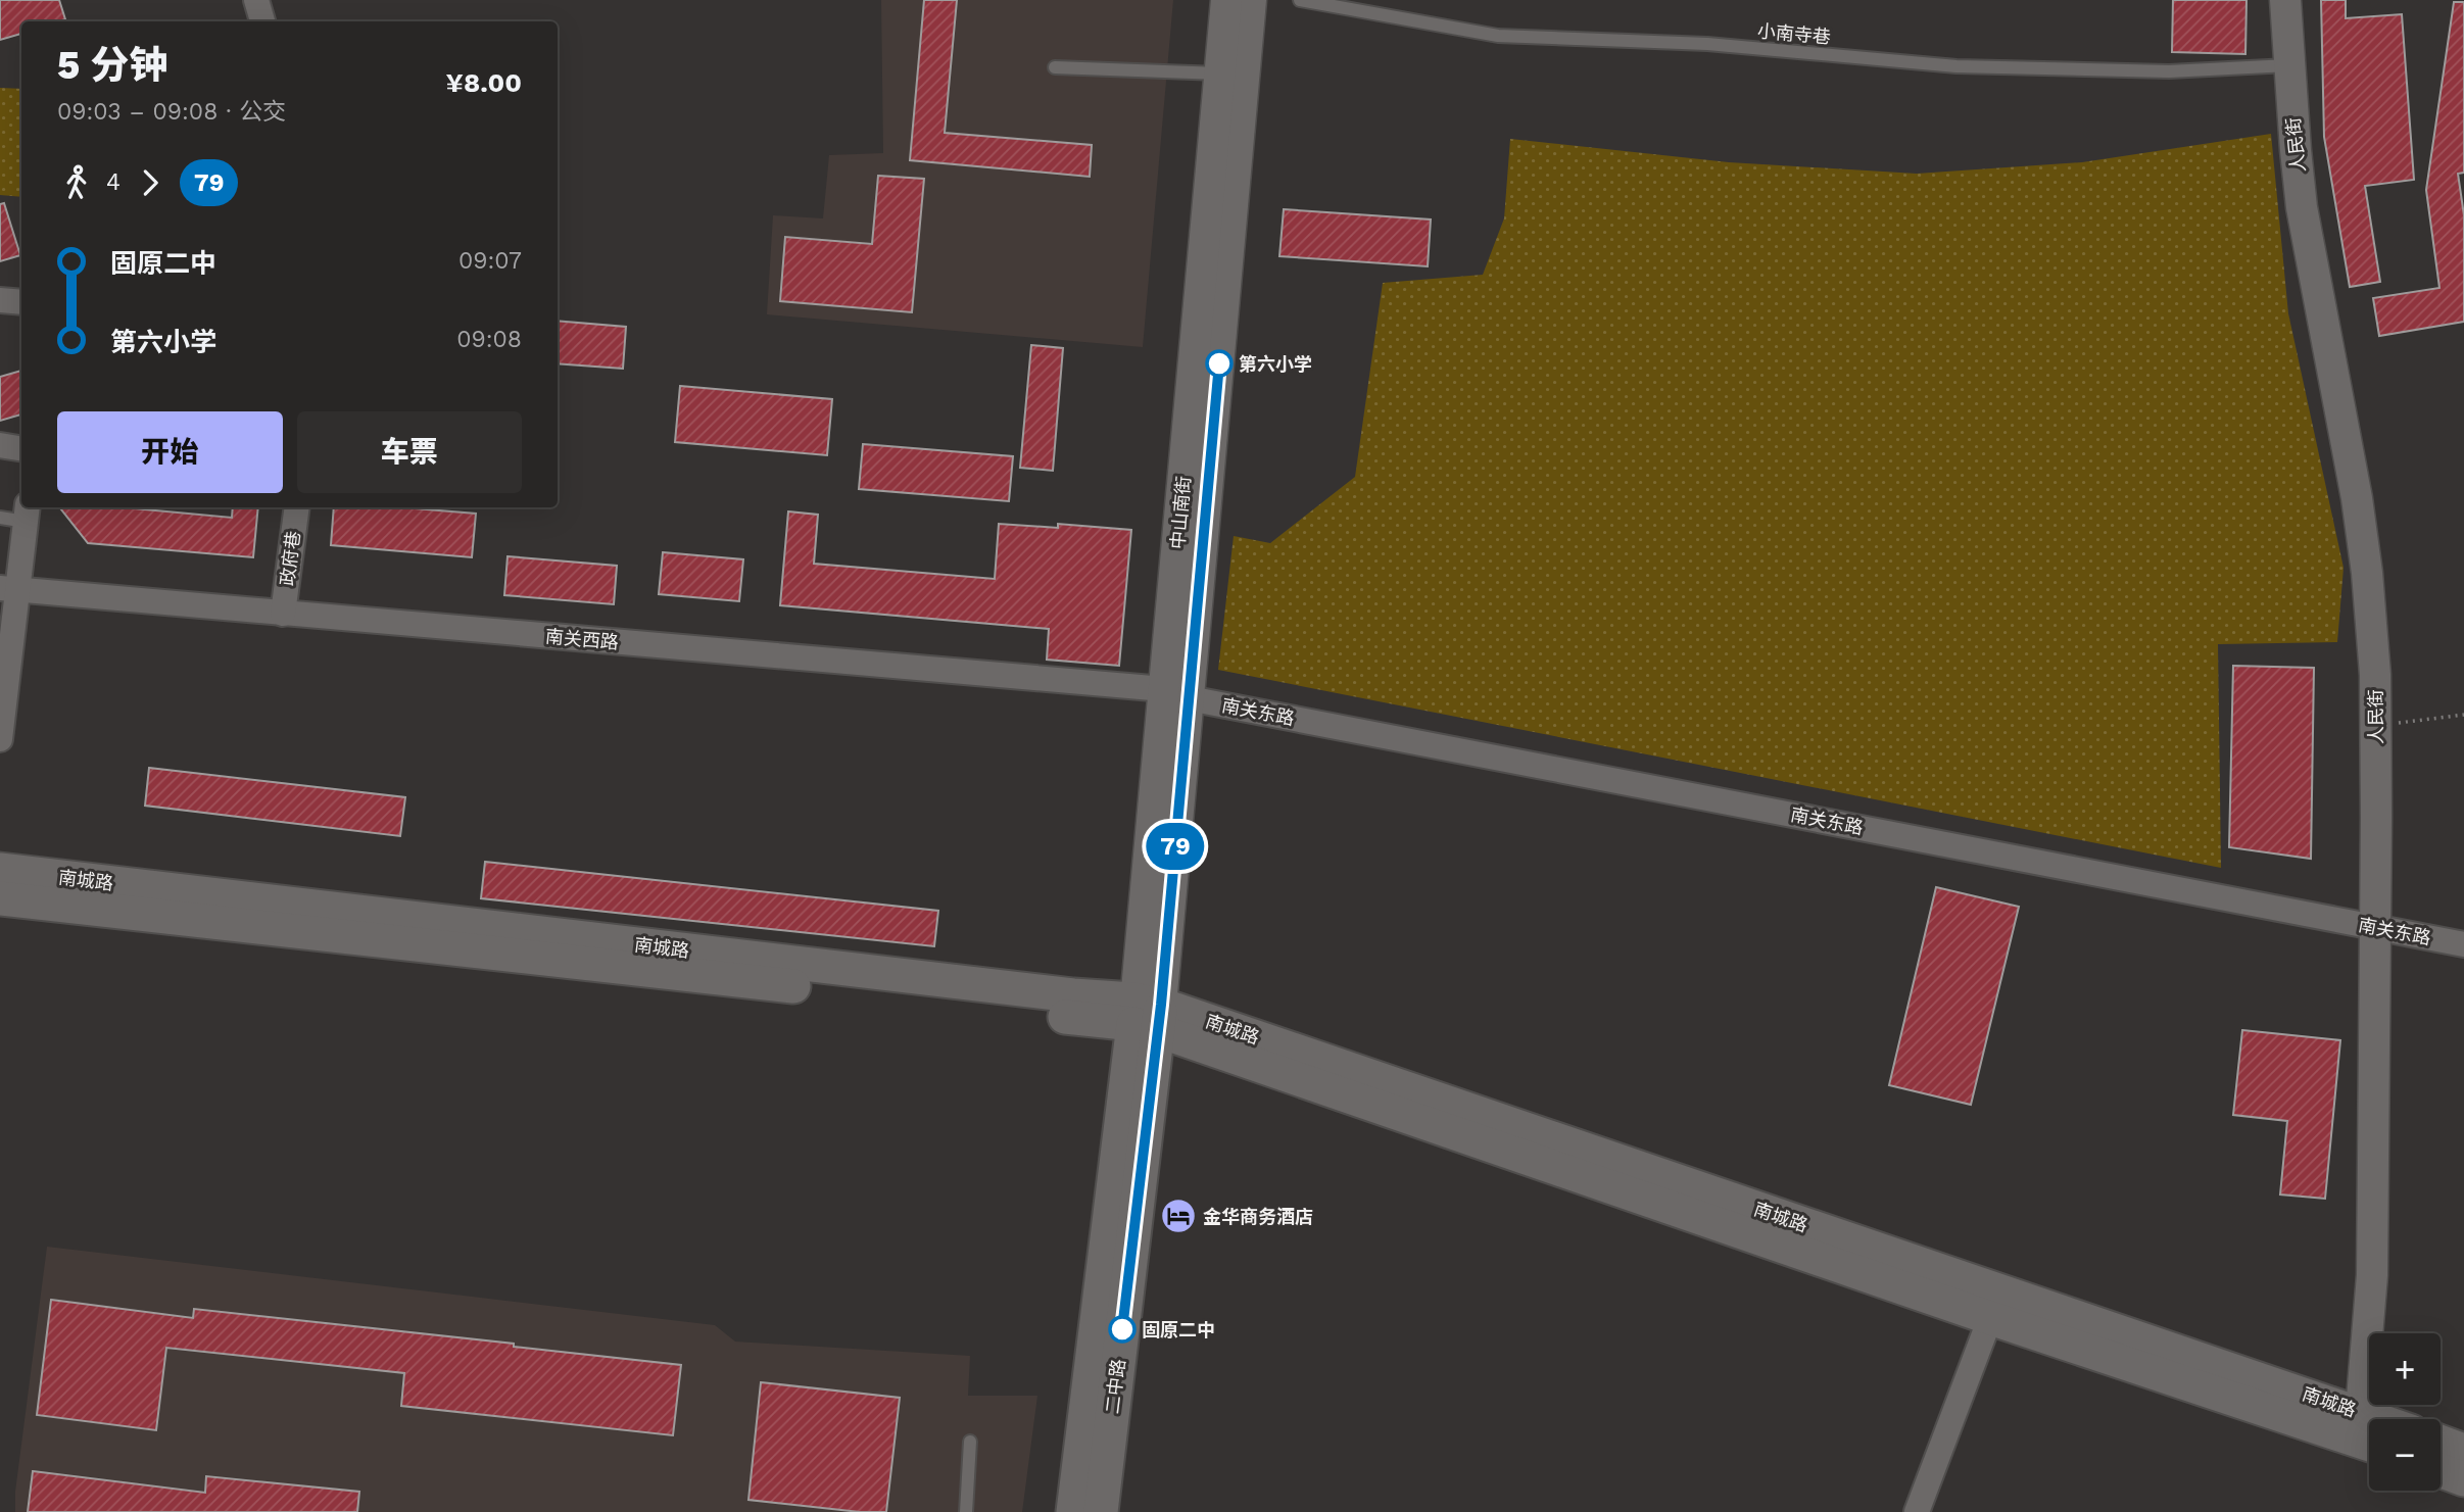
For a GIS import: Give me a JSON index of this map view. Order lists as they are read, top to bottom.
{
  "streets": {
    "main road": ["南城路", "二中路"],
    "street": [
      "人民街",
      "中山南街",
      "政府巷",
      "南关西路",
      "南关东路"
    ],
    "lane": ["小南寺巷"]
  },
  "crossings": [
    ["小南寺巷", "人民街"],
    ["人民街", "南关东路"],
    ["人民街", "南城路"],
    ["中山南街", "南关西路"],
    ["中山南街", "南关东路"],
    ["中山南街", "南城路"],
    ["中山南街", "二中路"],
    ["政府巷", "南关西路"],
    ["南关西路", "南关东路"],
    ["南城路", "二中路"]
  ],
  "places": {
    "other": ["第六小学", "固原二中"],
    "hotel": ["金华商务酒店"]
  },
  "lines": ["bus line 79"],
  "page": {
    "on_map": "79",
    "heading": ["5 分钟", "09:03 – 09:08 · 公交", "¥8.00"],
    "legs": ["4", "79"],
    "list": [
      {
        "name": "固原二中",
        "value": "09:07"
      },
      {
        "name": "第六小学",
        "value": "09:08"
      }
    ],
    "buttons": ["开始", "车票"],
    "map_buttons": ["+", "−"]
  }
}
